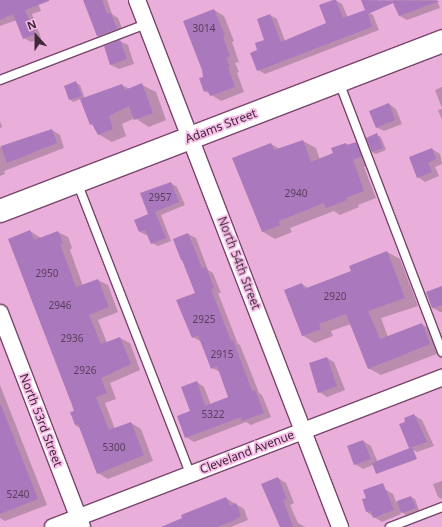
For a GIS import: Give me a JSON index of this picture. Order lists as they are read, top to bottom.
{
  "streets": {
    "main road": ["Adams Street"],
    "street": ["North 54th Street", "North 53rd Street", "Cleveland Avenue"]
  },
  "crossings": [
    ["Adams Street", "North 54th Street"],
    ["North 54th Street", "Cleveland Avenue"],
    ["North 53rd Street", "Cleveland Avenue"]
  ],
  "house_numbers": [
    "3014",
    "2940",
    "2957",
    "2950",
    "2920",
    "2946",
    "2925",
    "2936",
    "2915",
    "2926",
    "5322",
    "5300",
    "5240"
  ],
  "north": "top"
}
